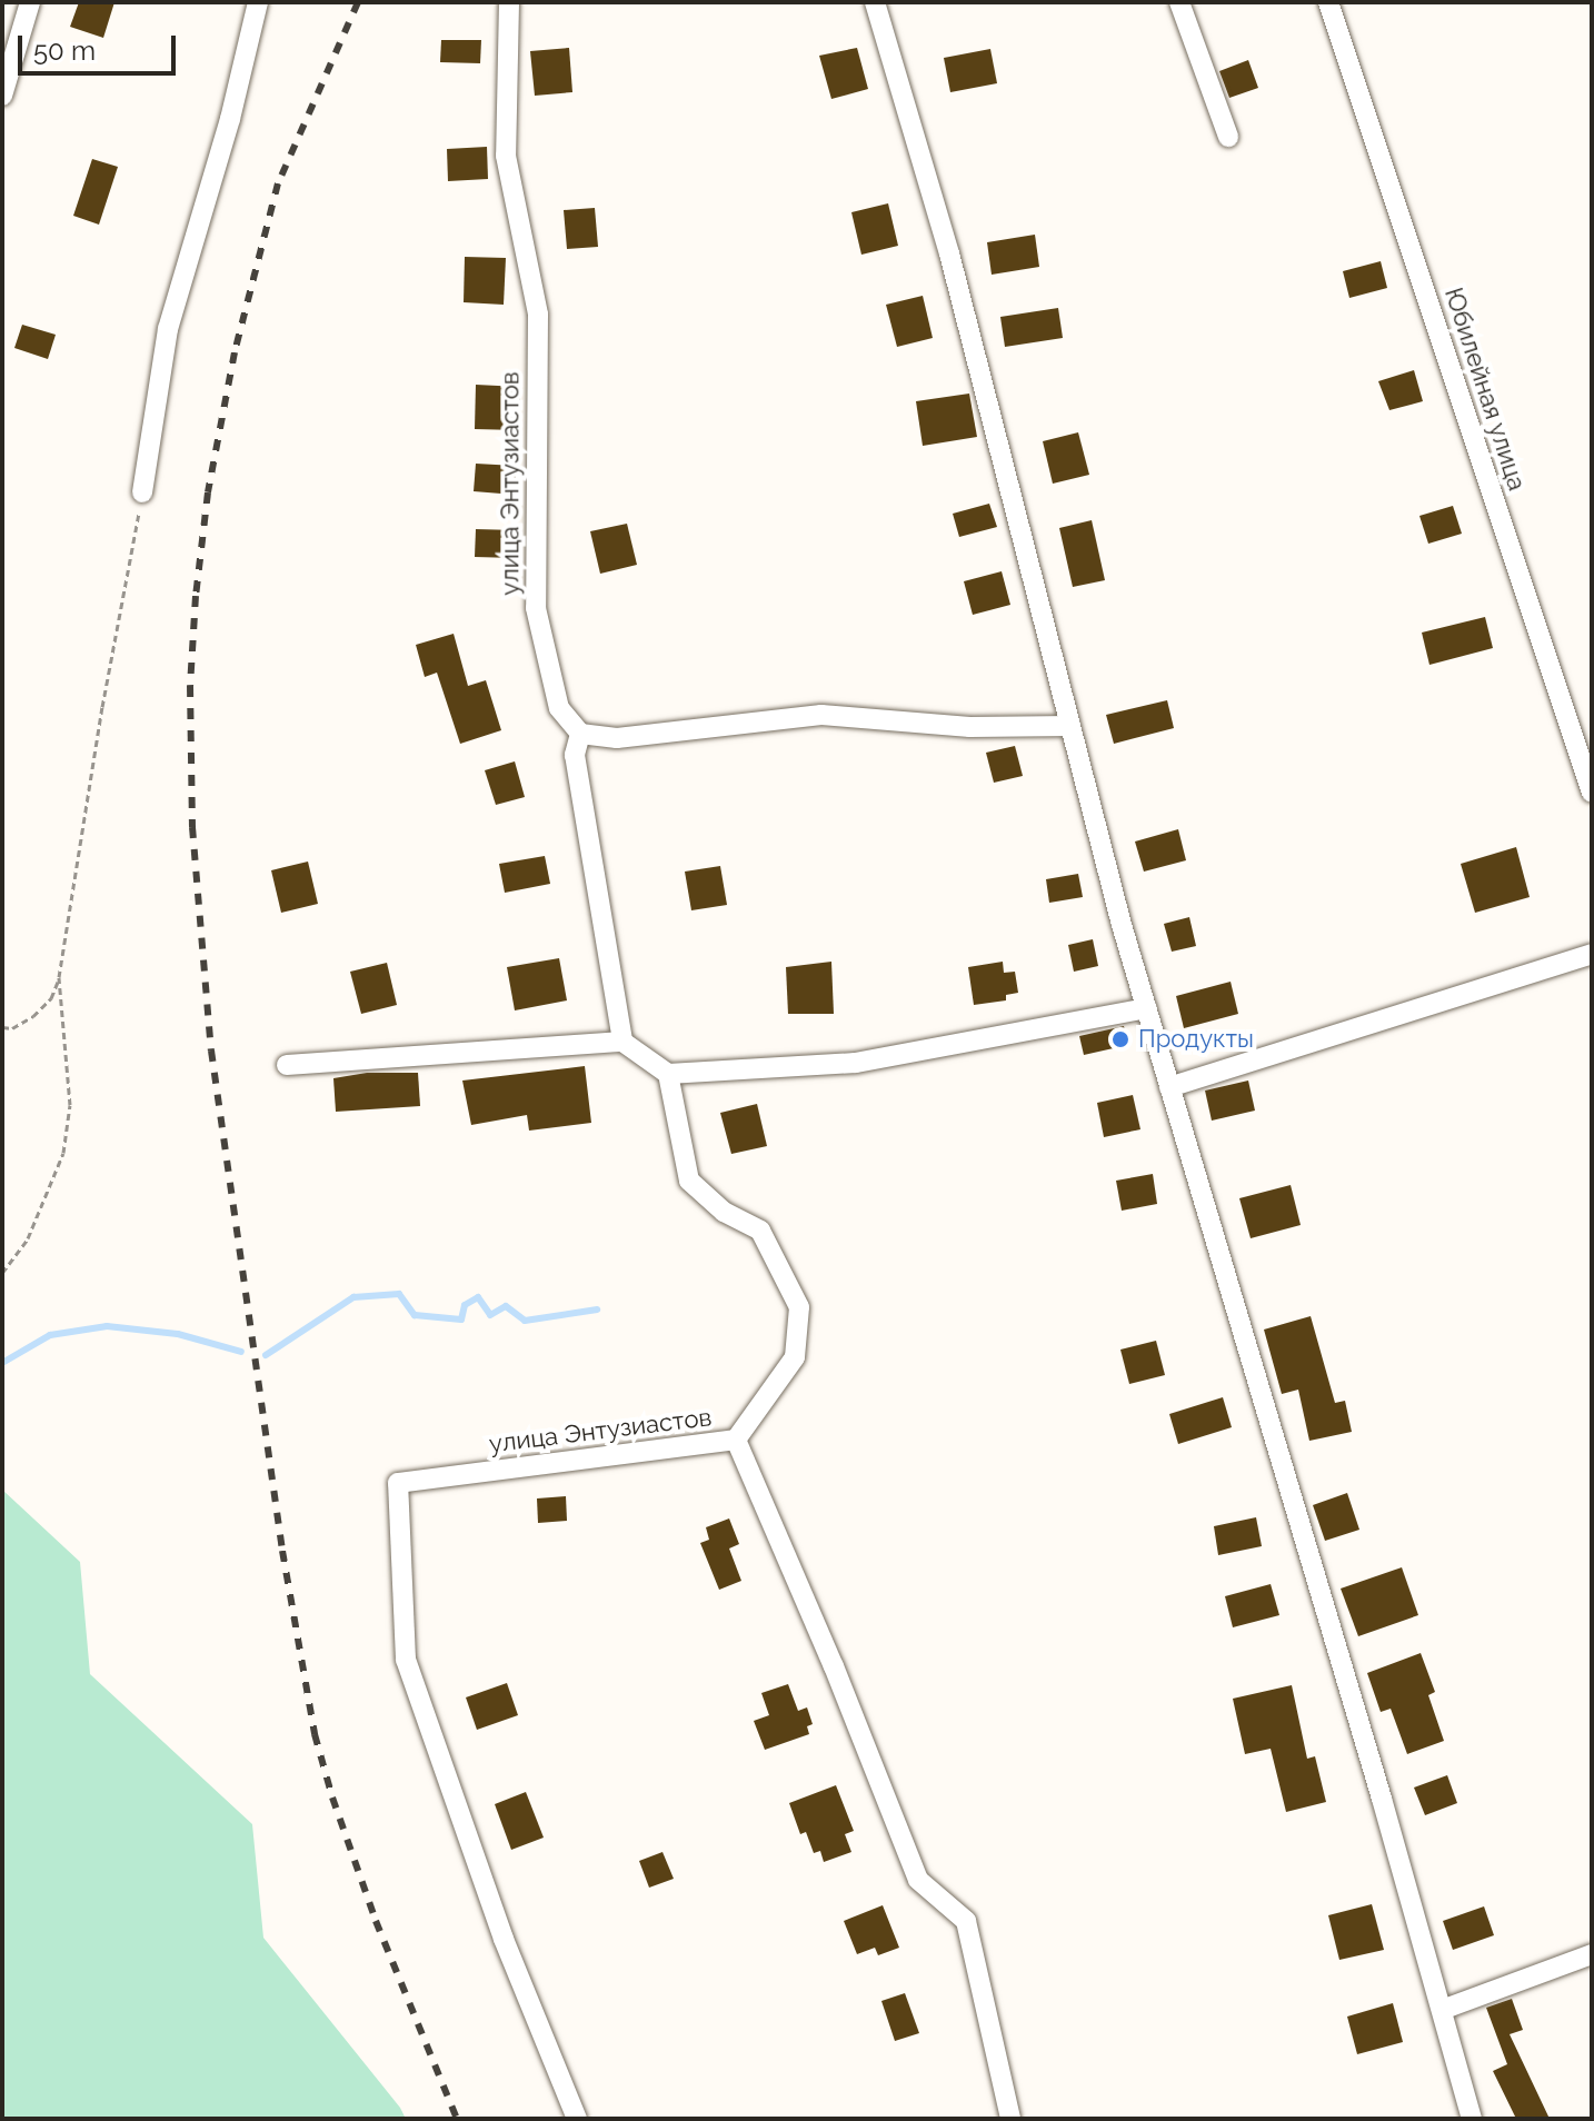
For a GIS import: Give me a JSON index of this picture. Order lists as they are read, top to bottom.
{
  "streets": {
    "street": ["Юбилейная улица", "улица Энтузиастов"]
  },
  "places": ["Продукты"],
  "scale_bar": "50 m"
}
